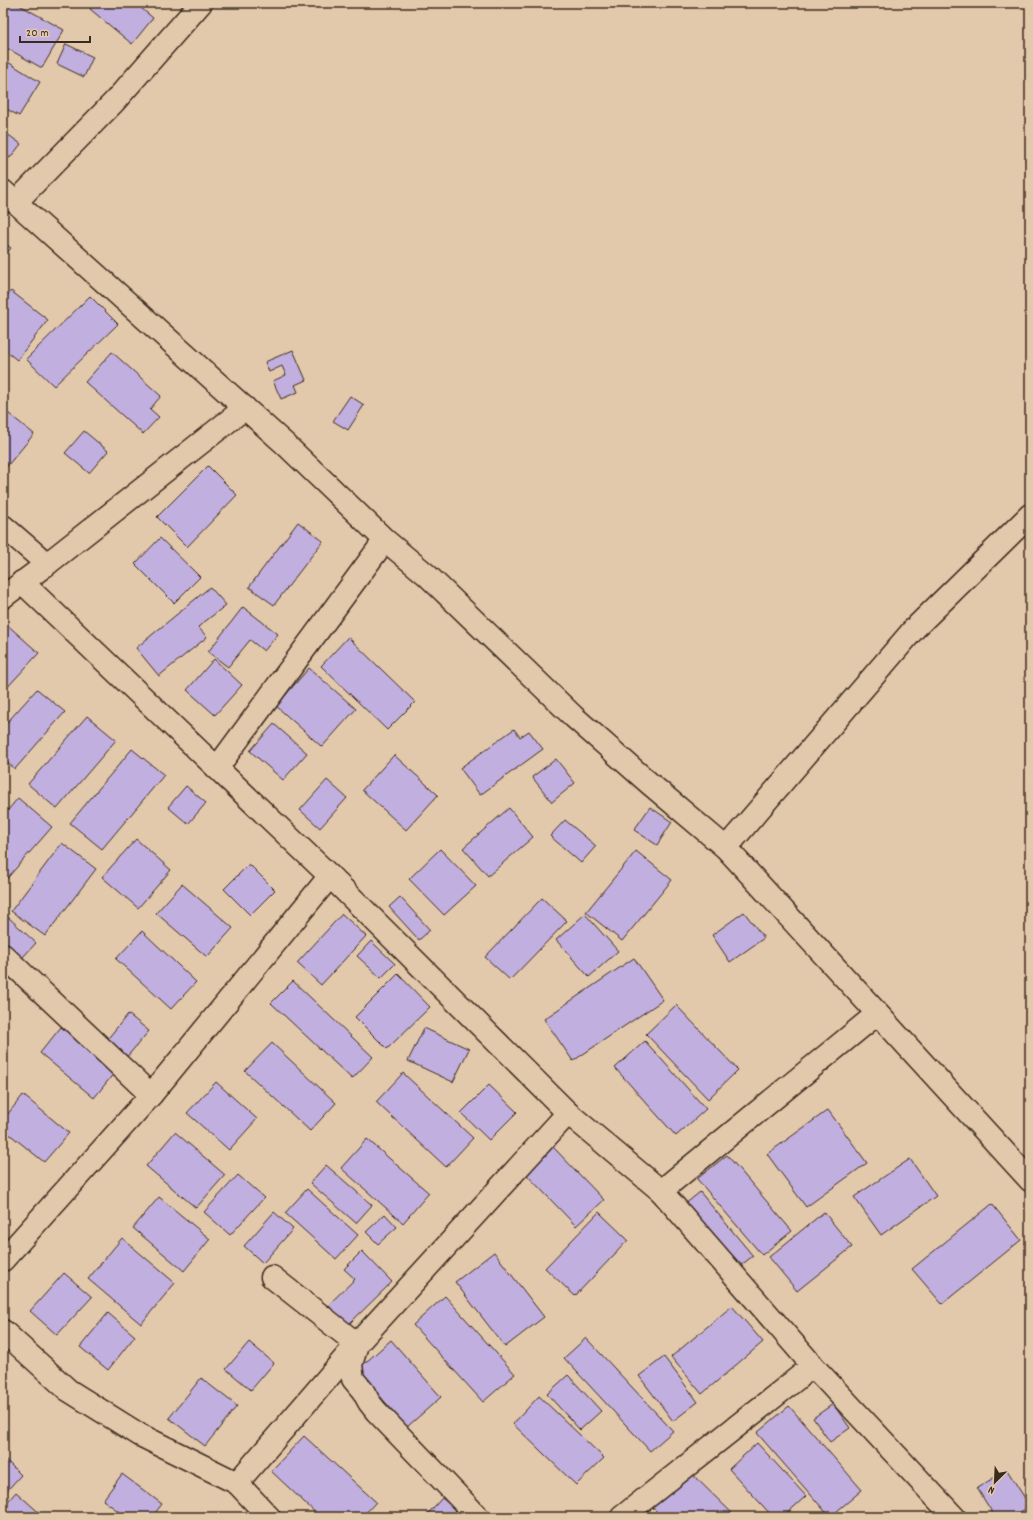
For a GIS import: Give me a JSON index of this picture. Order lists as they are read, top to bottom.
{
  "scale_bar": "20 m",
  "north": "bottom left"
}
